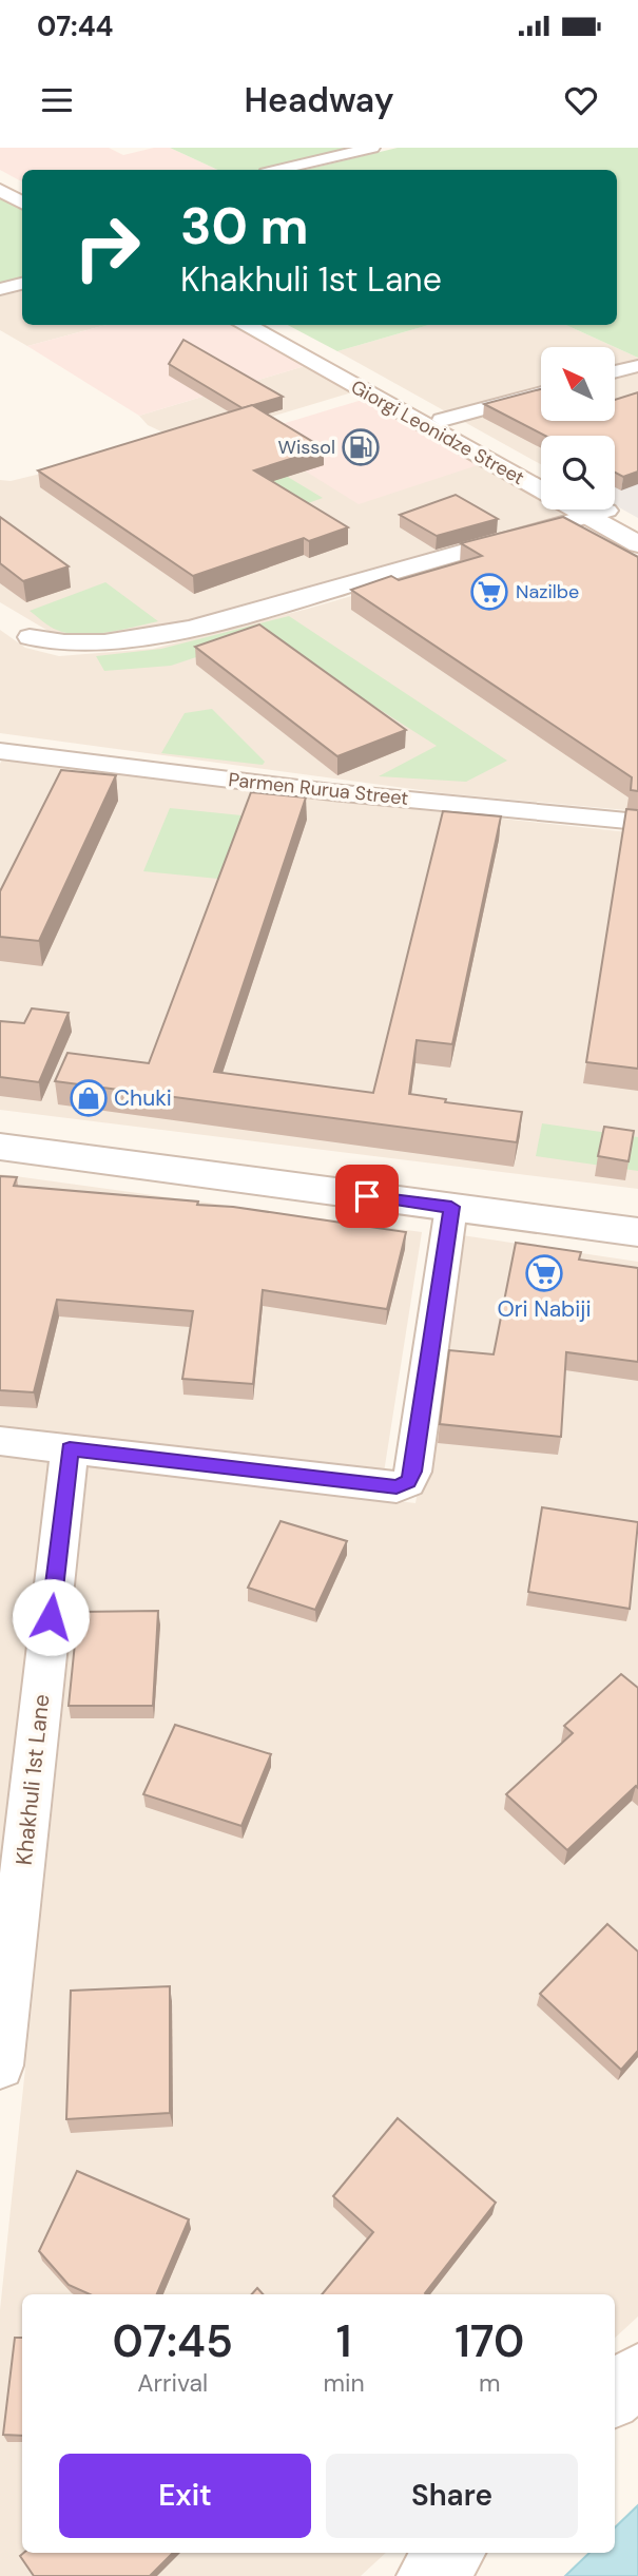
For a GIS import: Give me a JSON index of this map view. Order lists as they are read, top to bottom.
{
  "streets": {
    "main road": ["Giorgi Leonidze Street"],
    "street": ["Parmen Rurua Street", "Khakhuli 1st Lane"]
  },
  "places": {
    "fuel station": ["Wissol"],
    "supermarket": ["Nazilbe", "Ori Nabiji"],
    "shop": ["Chuki"]
  },
  "north": "top left",
  "page": {
    "status": "07:44",
    "header": "Headway",
    "turn": ["30 m", "Khakhuli 1st Lane"],
    "eta": [
      "07:45",
      "Arrival",
      "1",
      "min",
      "170",
      "m"
    ],
    "buttons": ["Exit", "Share"]
  }
}
